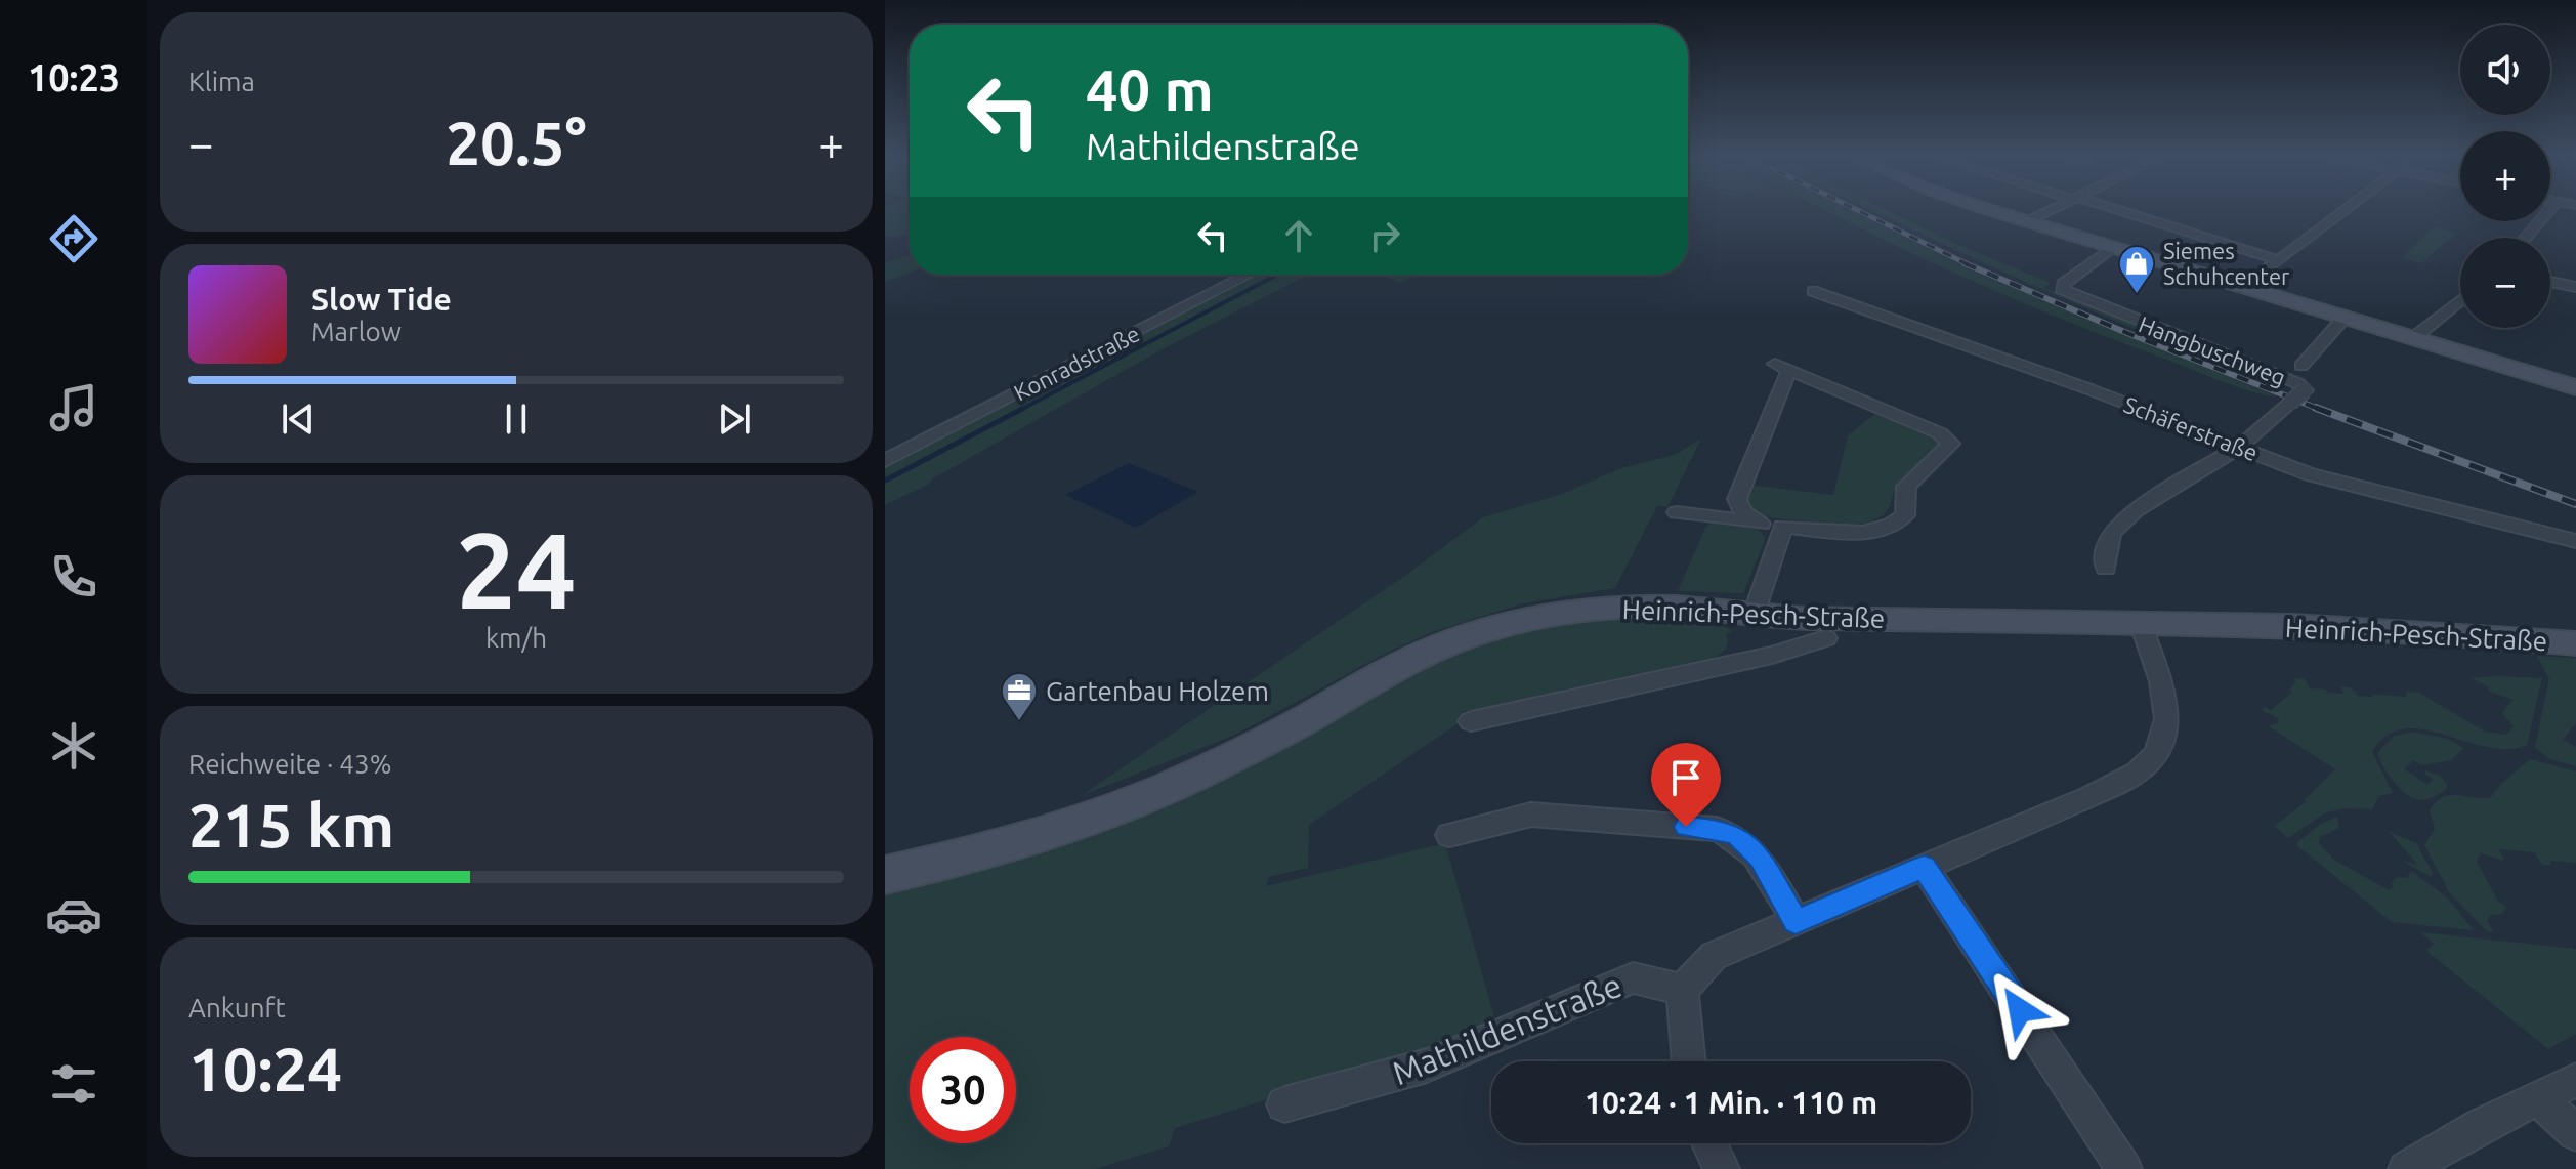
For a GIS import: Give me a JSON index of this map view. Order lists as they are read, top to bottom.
{
  "streets": {
    "street": [
      "Hangbuschweg",
      "Konradstraße",
      "Schäferstraße",
      "Heinrich-Pesch-Straße",
      "Mathildenstraße"
    ]
  },
  "crossings": [
    ["Hangbuschweg", "Schäferstraße"]
  ],
  "places": {
    "shop": ["Siemes Schuhcenter"],
    "office": ["Gartenbau Holzem"]
  },
  "page": {
    "tabs": "10:23",
    "tile": [
      "Klima",
      ["24", "km/h"],
      ["Reichweite · 43%", "215 km"],
      ["Ankunft", "10:24"]
    ],
    "map_buttons": ["+", "−"],
    "turn": ["40 m", "Mathildenstraße"],
    "heat": ["−", "20.5°", "+"],
    "song": ["Slow Tide", "Marlow"],
    "limit": "30",
    "trip": "10:24 · 1 Min. · 110 m"
  }
}
